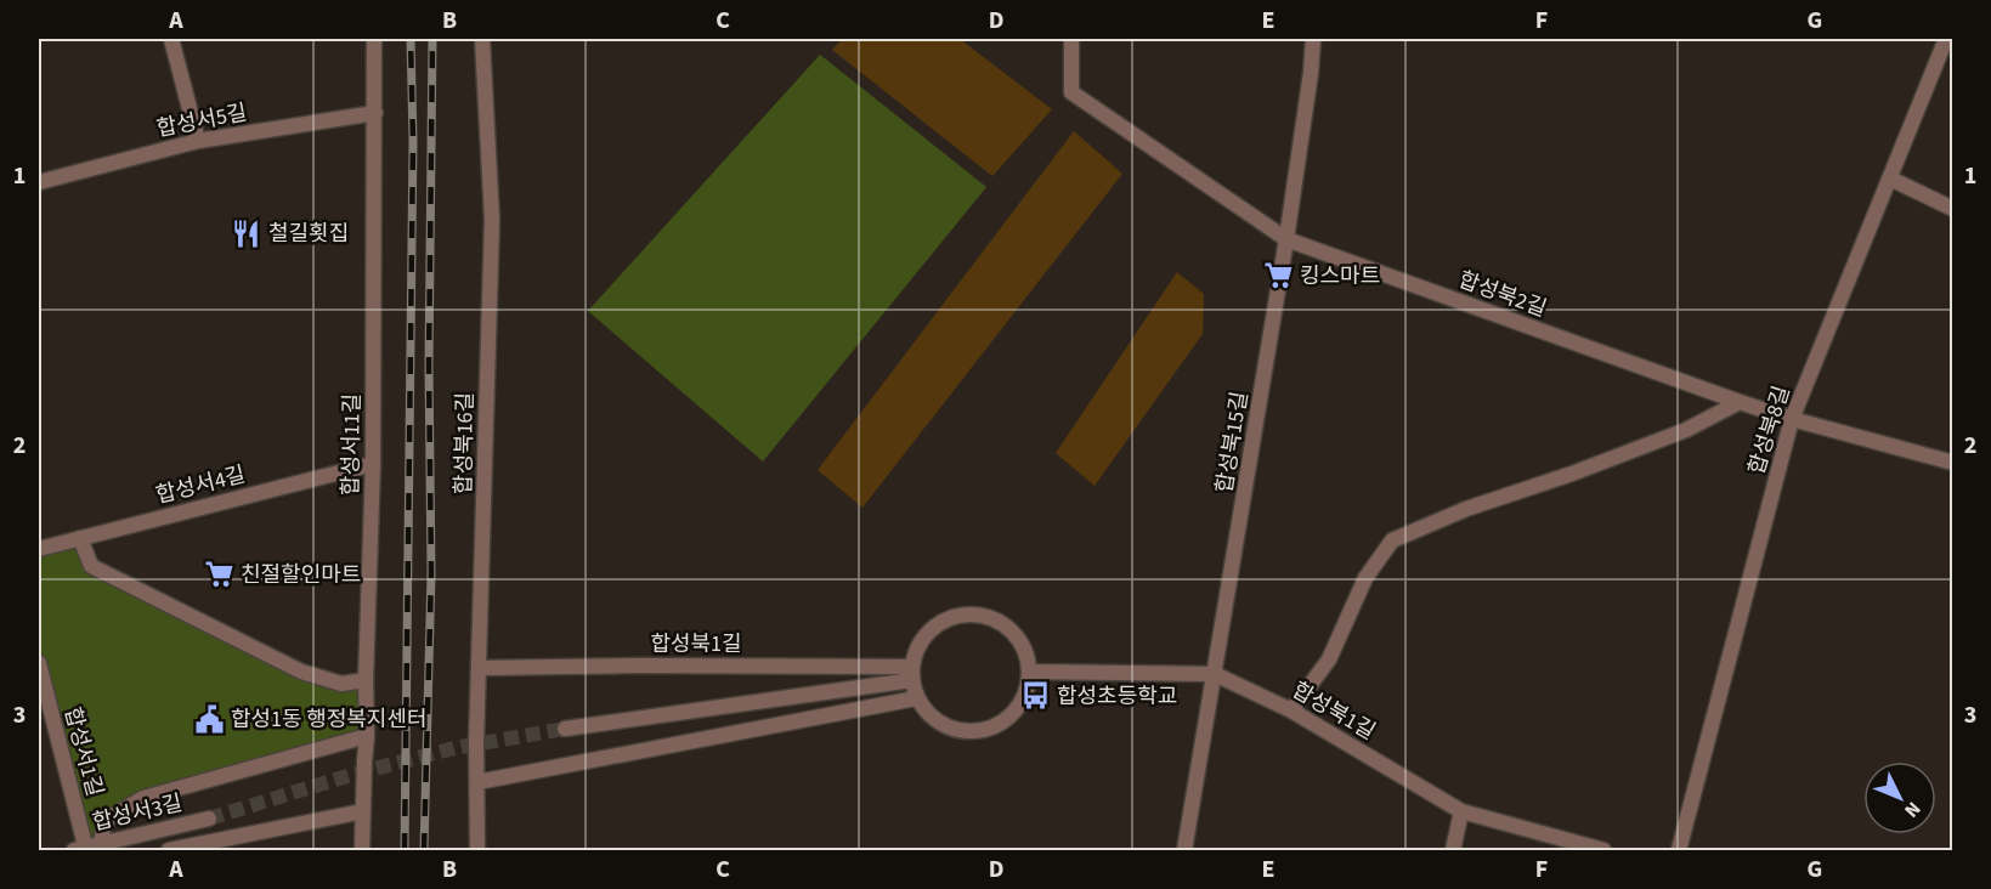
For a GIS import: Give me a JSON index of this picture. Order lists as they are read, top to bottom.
{
  "streets": {
    "street": [
      "합성서5길",
      "합성북2길",
      "합성북8길",
      "합성북15길",
      "합성북16길",
      "합성서11길",
      "합성서4길",
      "합성북1길",
      "합성서1길",
      "합성서3길"
    ]
  },
  "crossings": [
    ["합성서5길", "합성서11길"],
    ["합성북2길", "합성북8길"],
    ["합성북2길", "합성북15길"],
    ["합성북15길", "합성북1길"],
    ["합성북16길", "합성북1길"],
    ["합성서11길", "합성서4길"],
    ["합성서1길", "합성서3길"]
  ],
  "places": {
    "restaurant": ["철길횟집"],
    "supermarket": ["킹스마트", "친절할인마트"],
    "bus stop": ["합성초등학교"],
    "public building": ["합성1동 행정복지센터"]
  },
  "north": "bottom right",
  "grid": {
    "columns": [
      "A",
      "B",
      "C",
      "D",
      "E",
      "F",
      "G"
    ],
    "rows": ["1", "2", "3"]
  }
}
